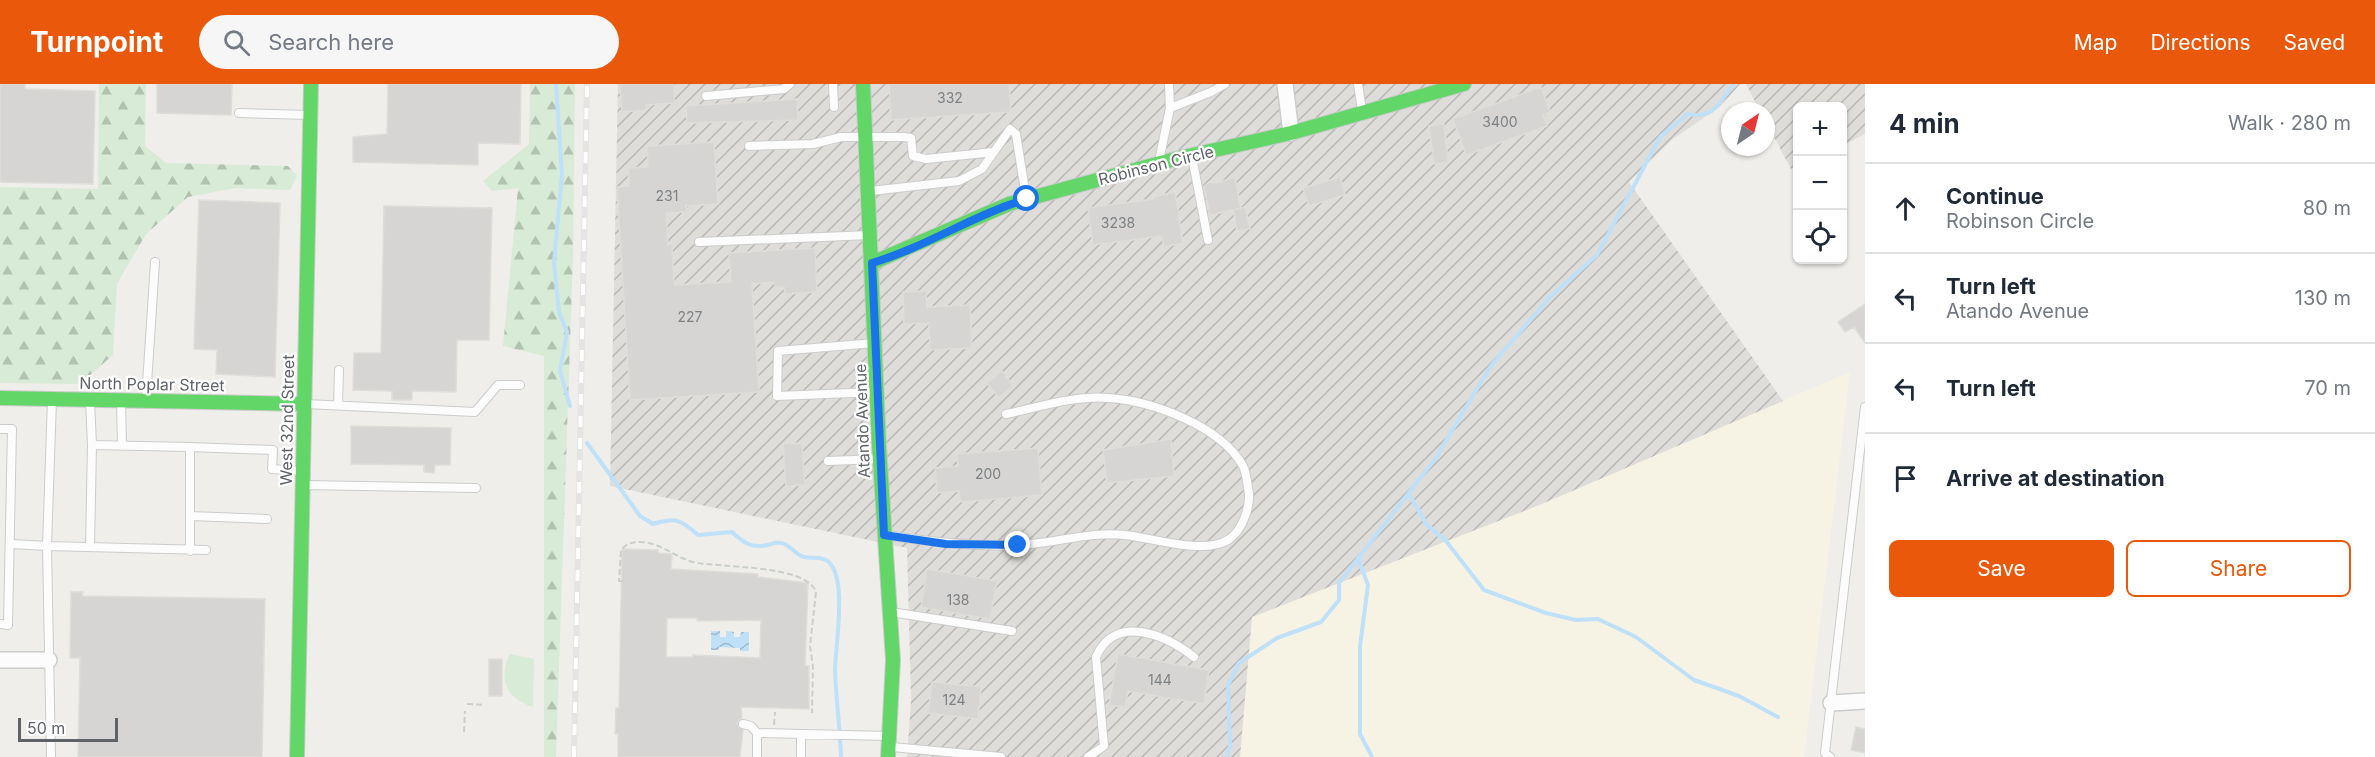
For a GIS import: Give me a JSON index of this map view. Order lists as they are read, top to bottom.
{
  "streets": {
    "street": [
      "Robinson Circle",
      "North Poplar Street",
      "West 32nd Street",
      "Atando Avenue"
    ]
  },
  "crossings": [
    ["Robinson Circle", "Atando Avenue"],
    ["North Poplar Street", "West 32nd Street"]
  ],
  "house_numbers": [
    "332",
    "3400",
    "231",
    "3238",
    "227",
    "200",
    "138",
    "144",
    "124"
  ],
  "scale_bar": "50 m",
  "north": "top right",
  "page": {
    "header": "Turnpoint",
    "search": "Search here",
    "nav": ["Map", "Directions", "Saved"],
    "heading": ["4 min", "Walk · 280 m"],
    "map_buttons": ["+", "−"],
    "list": [
      ["Continue", "Robinson Circle", "80 m"],
      ["Turn left", "Atando Avenue", "130 m"],
      ["Turn left", "70 m"],
      "Arrive at destination"
    ],
    "buttons": ["Save", "Share"],
    "scale": "50 m"
  }
}
